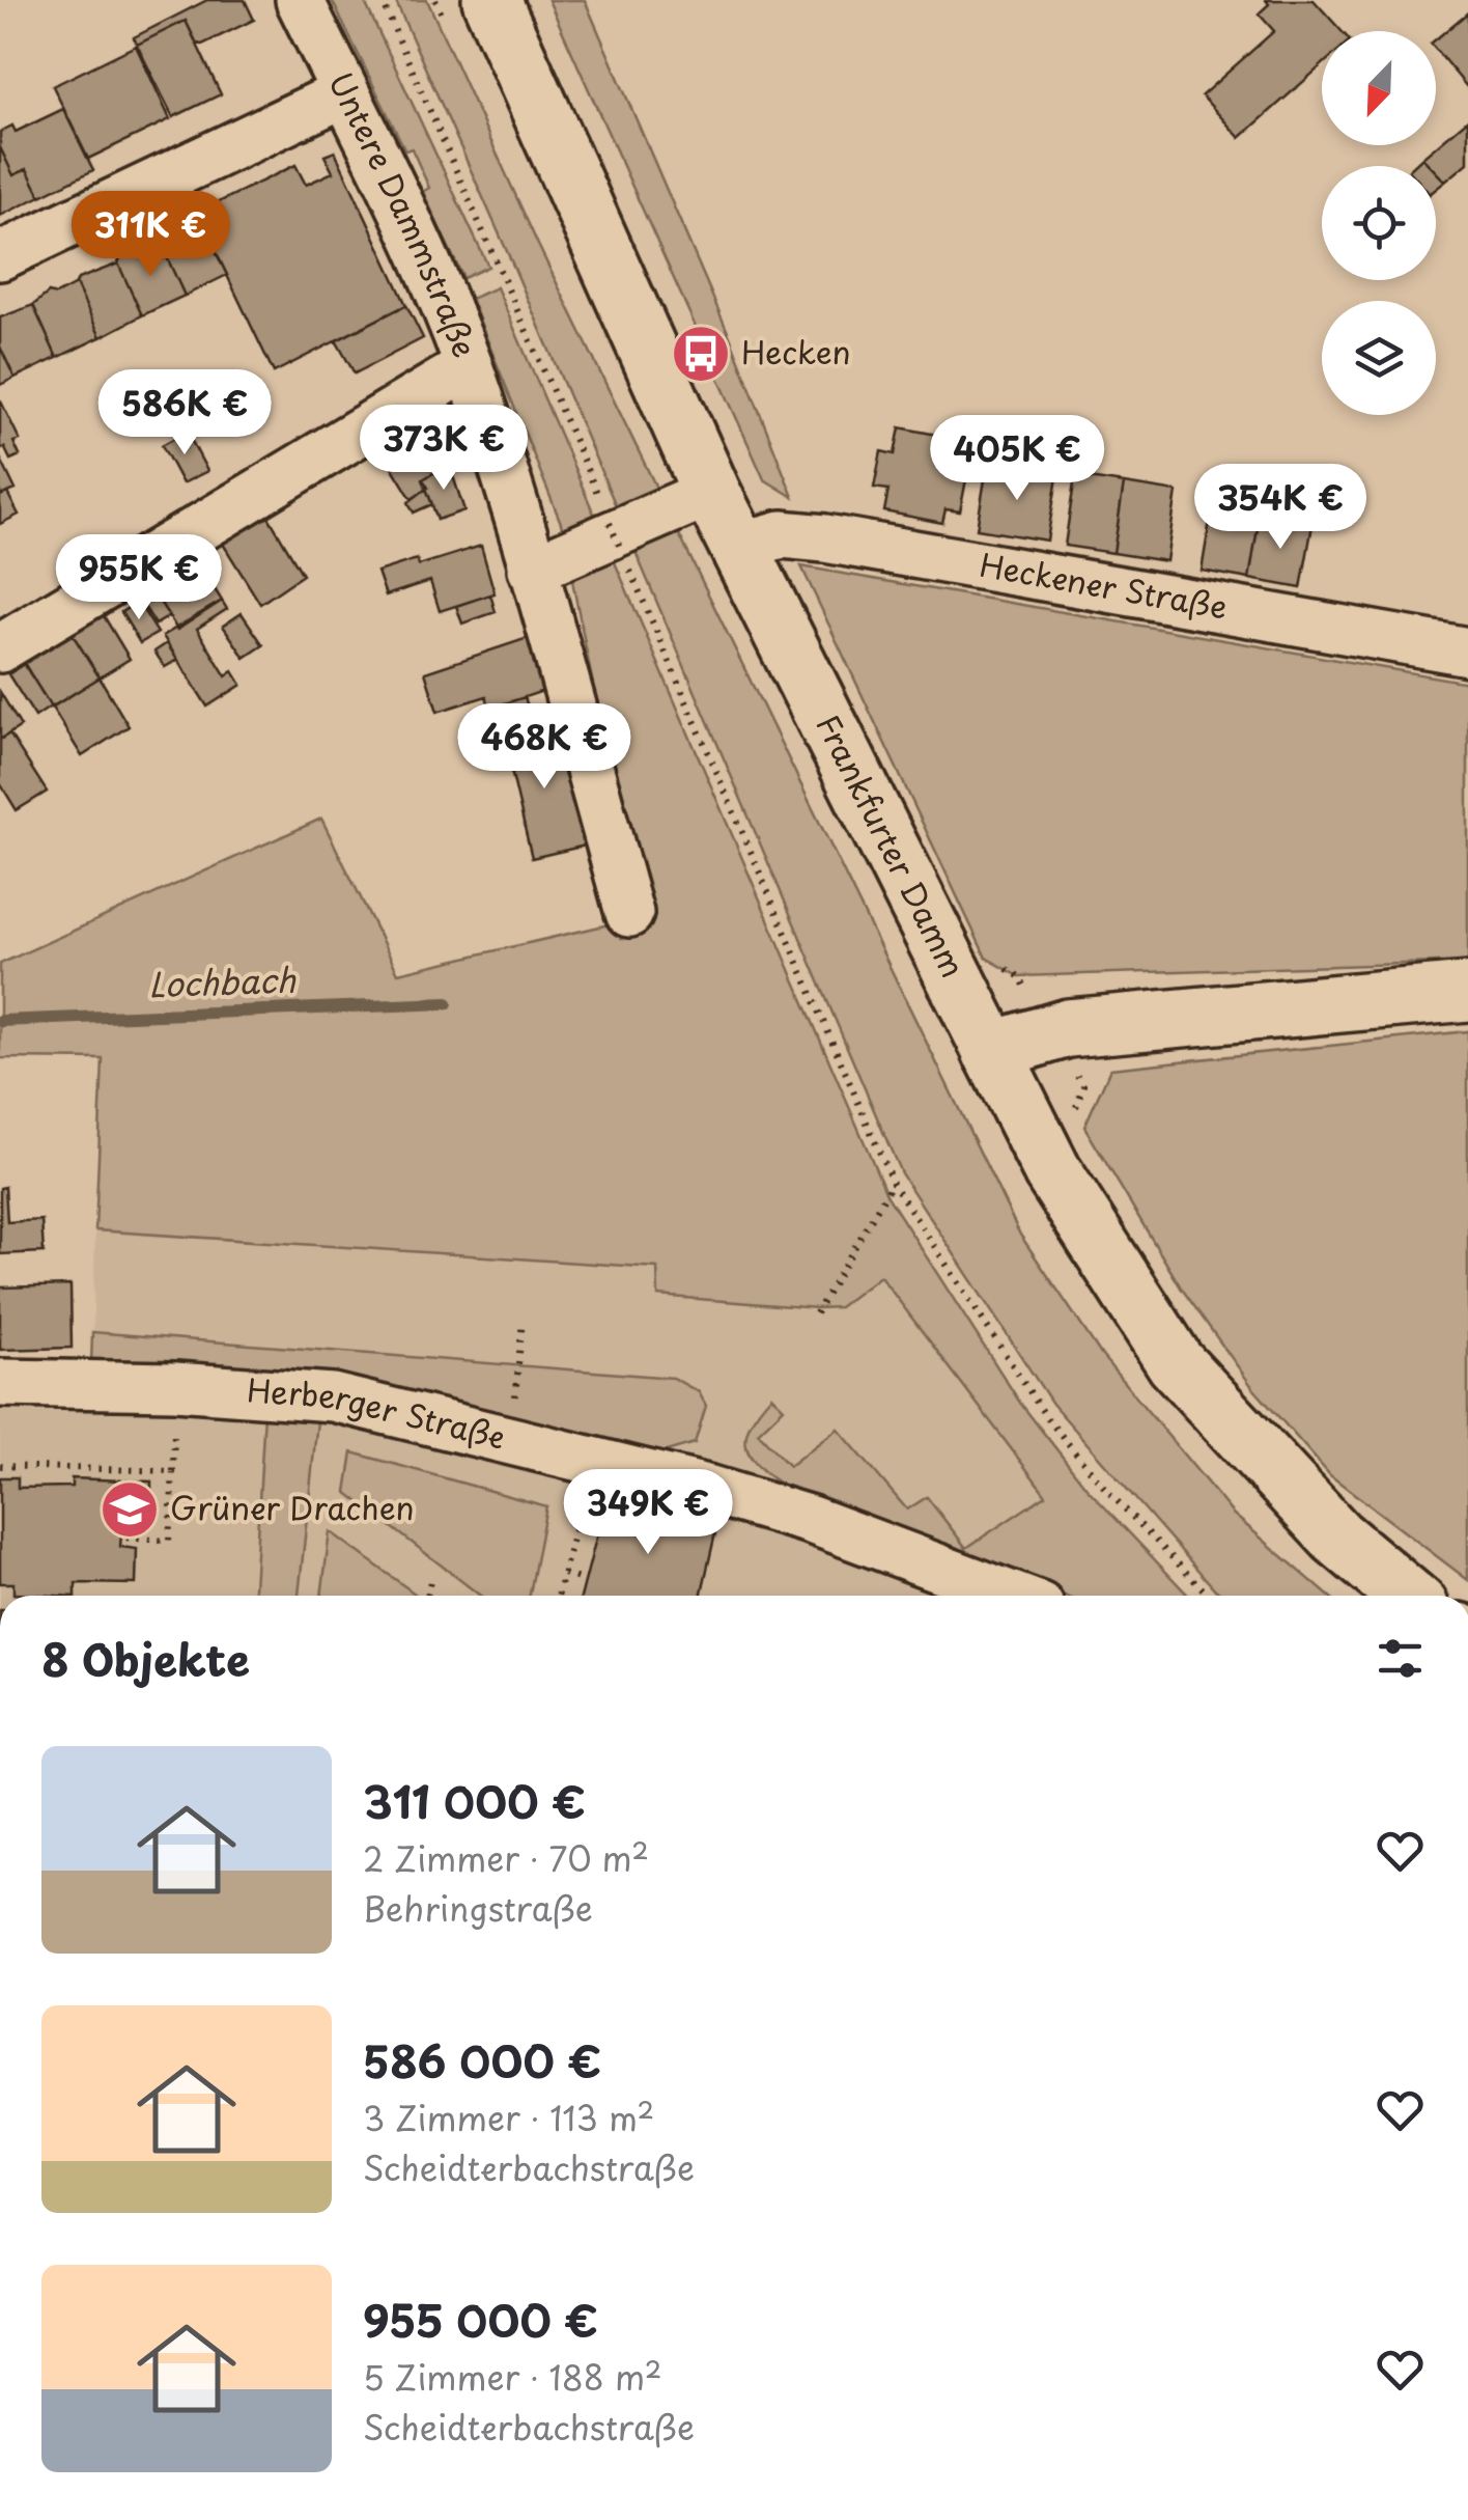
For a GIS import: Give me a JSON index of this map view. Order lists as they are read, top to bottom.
{
  "streets": {
    "main road": ["Frankfurter Damm"],
    "street": ["Untere Dammstraße", "Heckener Straße", "Herberger Straße"]
  },
  "crossings": [
    ["Heckener Straße", "Frankfurter Damm"]
  ],
  "water": ["Lochbach"],
  "places": {
    "bus stop": ["Hecken"],
    "school or university": ["Grüner Drachen"]
  },
  "north": "bottom left",
  "page": {
    "price": [
      "311K €",
      "586K €",
      "373K €",
      "405K €",
      "354K €",
      "955K €",
      "468K €",
      "349K €"
    ],
    "heading": "8 Objekte",
    "list": [
      {
        "name": "311 000 €",
        "note": "2 Zimmer · 70 m² · Behringstraße"
      },
      {
        "name": "586 000 €",
        "note": "3 Zimmer · 113 m² · Scheidterbachstraße"
      },
      {
        "name": "955 000 €",
        "note": "5 Zimmer · 188 m² · Scheidterbachstraße"
      }
    ]
  }
}
